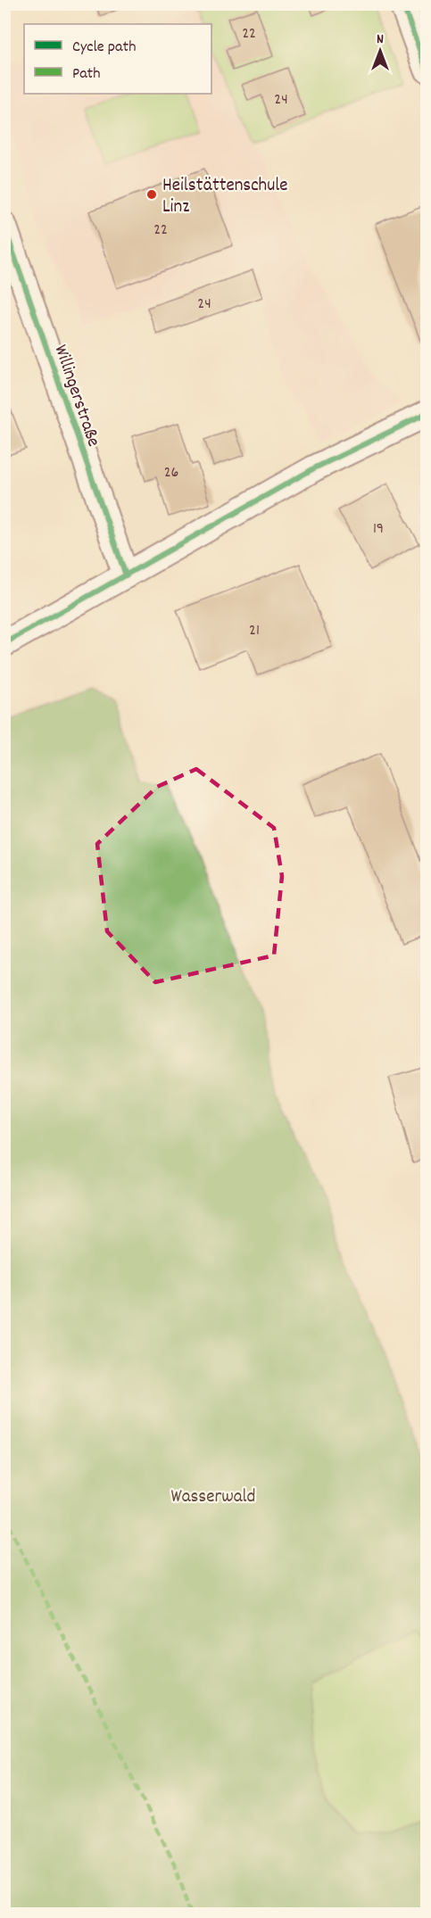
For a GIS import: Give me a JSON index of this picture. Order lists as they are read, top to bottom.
{
  "streets": {
    "street": ["Willingerstraße"]
  },
  "parks": ["Wasserwald"],
  "places": ["Heilstättenschule Linz"],
  "house_numbers": [
    "22",
    "24",
    "22",
    "24",
    "26",
    "19",
    "21"
  ],
  "legend": ["Cycle path", "Path"],
  "north": "top"
}
